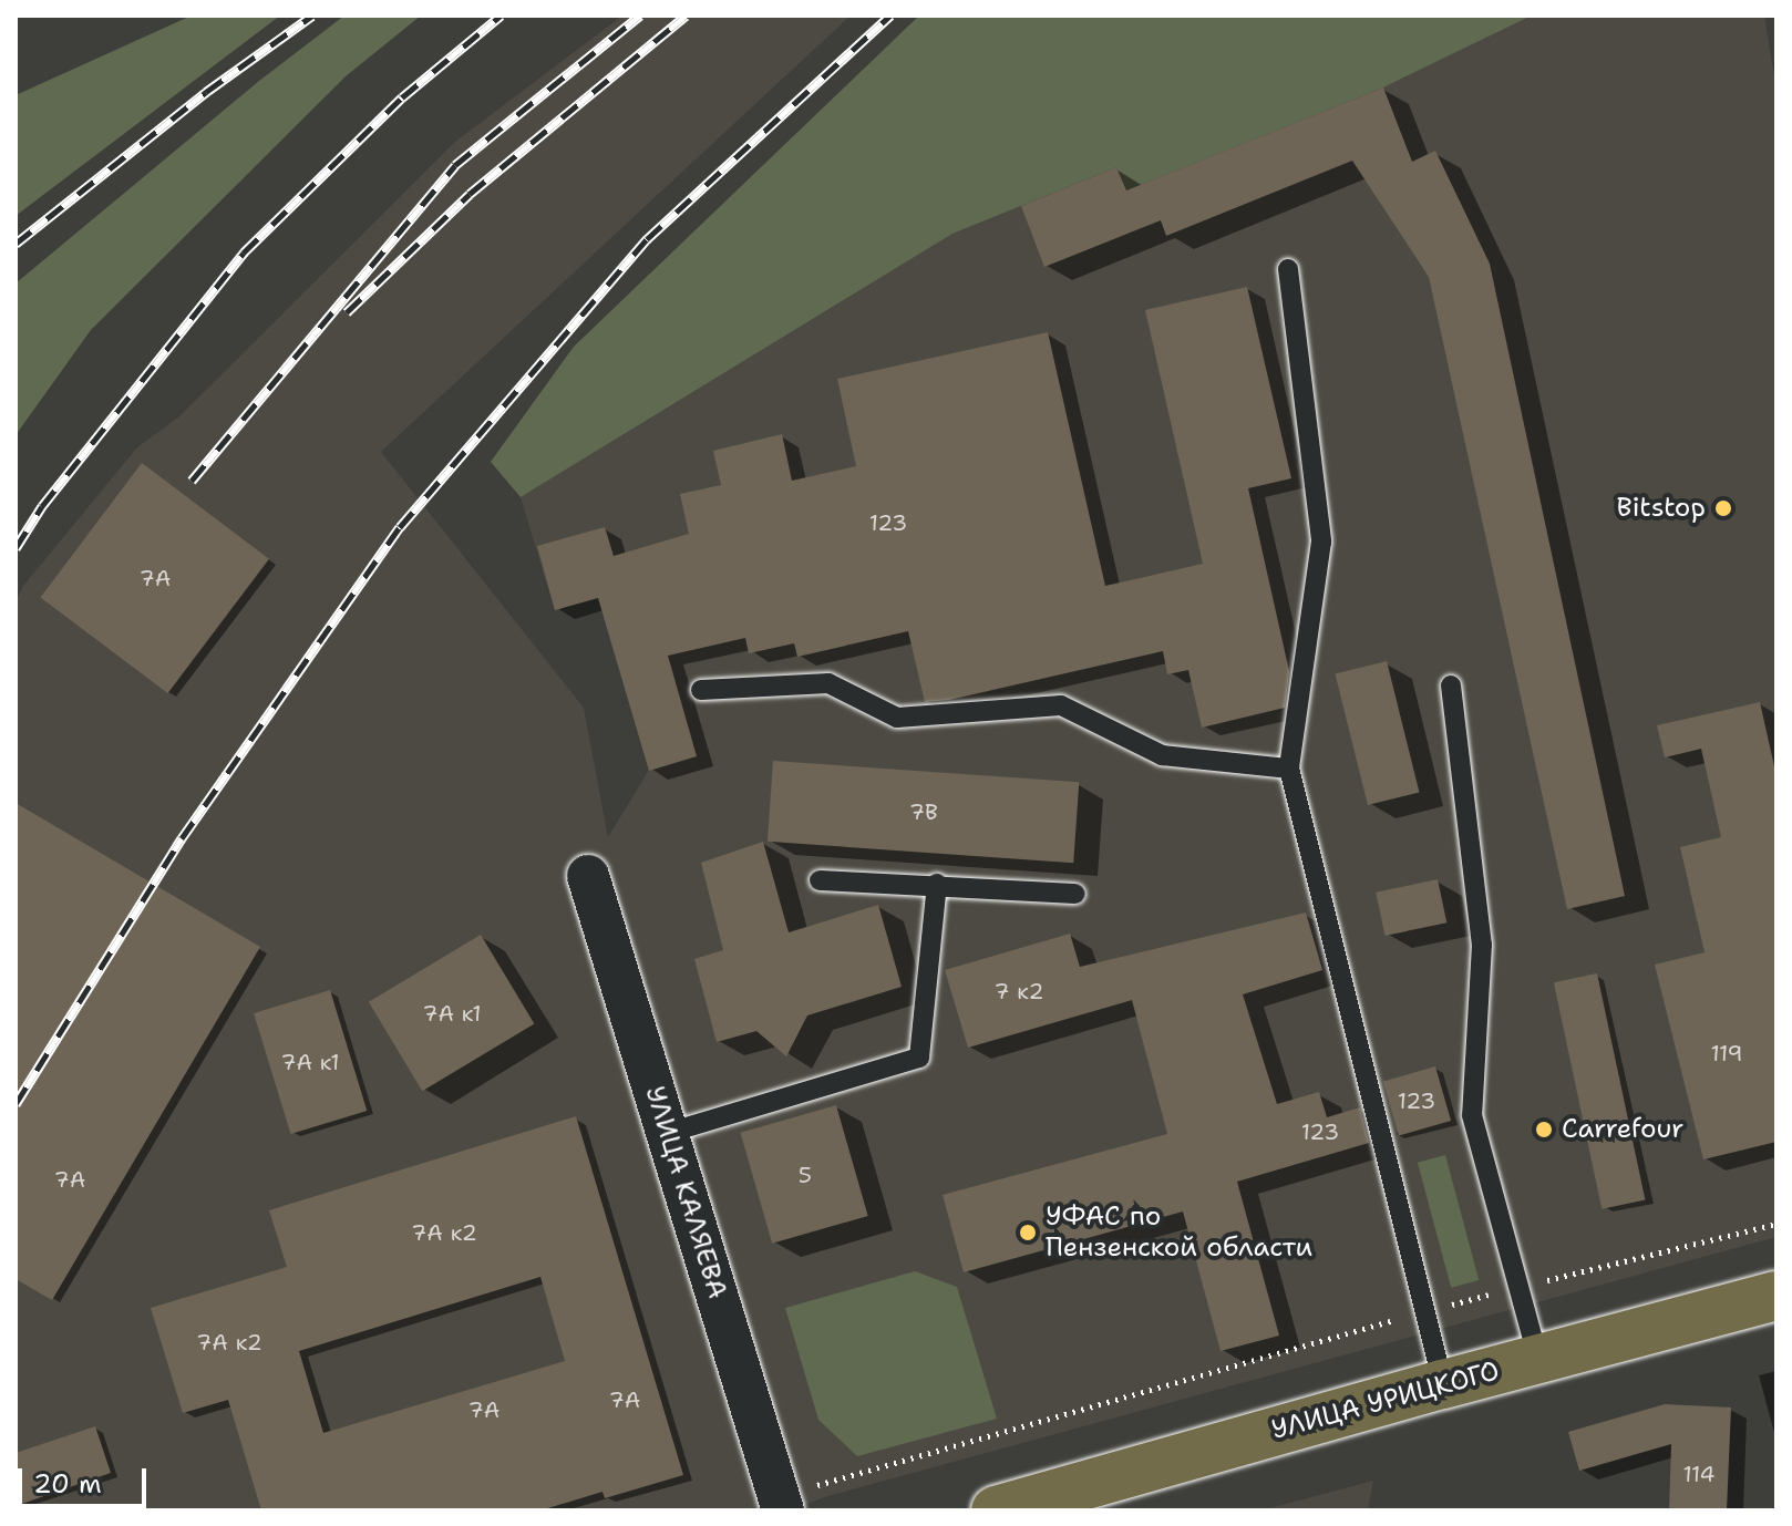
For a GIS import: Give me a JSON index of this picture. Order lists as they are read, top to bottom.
{
  "streets": {
    "main road": ["УЛИЦА УРИЦКОГО"],
    "street": ["УЛИЦА КАЛЯЕВА"]
  },
  "places": ["Bitstop", "Carrefour", "УФАС по Пензенской области"],
  "house_numbers": [
    "123",
    "7А",
    "7В",
    "7 к2",
    "7А к1",
    "119",
    "7А к1",
    "123",
    "123",
    "5",
    "7А",
    "7А к2",
    "7А к2",
    "7А",
    "7А",
    "114"
  ],
  "scale_bar": "20 m"
}
